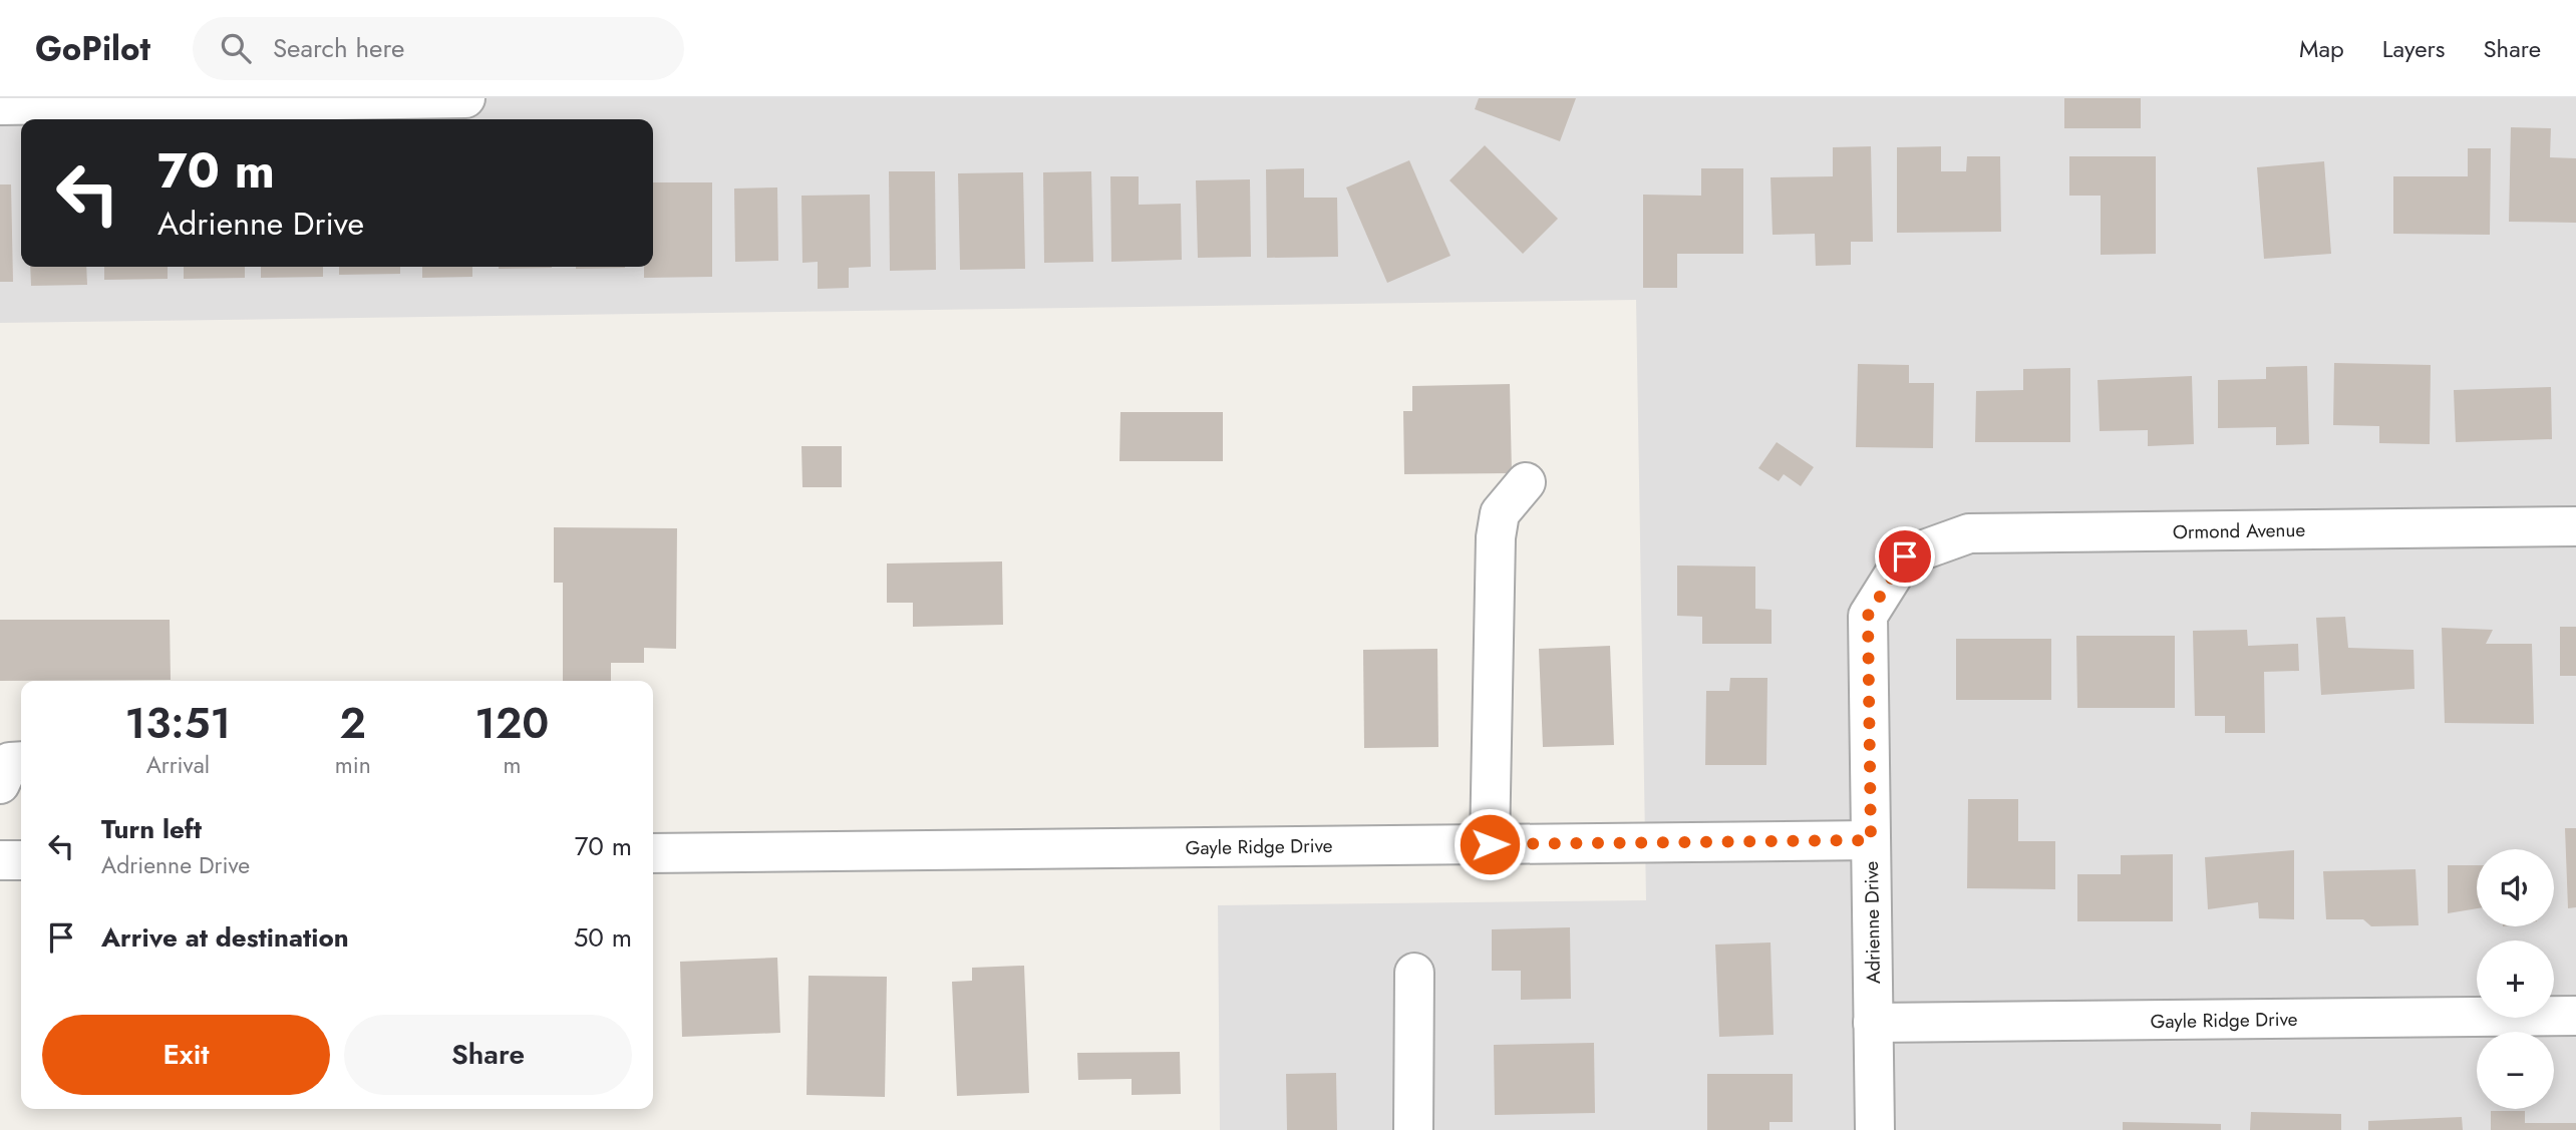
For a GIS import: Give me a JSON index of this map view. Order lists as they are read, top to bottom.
{
  "streets": {
    "street": ["Ormond Avenue", "Gayle Ridge Drive", "Adrienne Drive"]
  },
  "crossings": [
    ["Ormond Avenue", "Adrienne Drive"],
    ["Gayle Ridge Drive", "Adrienne Drive"]
  ],
  "page": {
    "header": "GoPilot",
    "search": "Search here",
    "nav": ["Map", "Layers", "Share"],
    "turn": ["70 m", "Adrienne Drive"],
    "eta": [
      "13:51",
      "Arrival",
      "2",
      "min",
      "120",
      "m"
    ],
    "list": [
      {
        "name": "Turn left",
        "note": "Adrienne Drive",
        "value": "70 m"
      },
      {
        "name": "Arrive at destination",
        "value": "50 m"
      }
    ],
    "map_buttons": ["+", "−"],
    "buttons": ["Exit", "Share"]
  }
}
